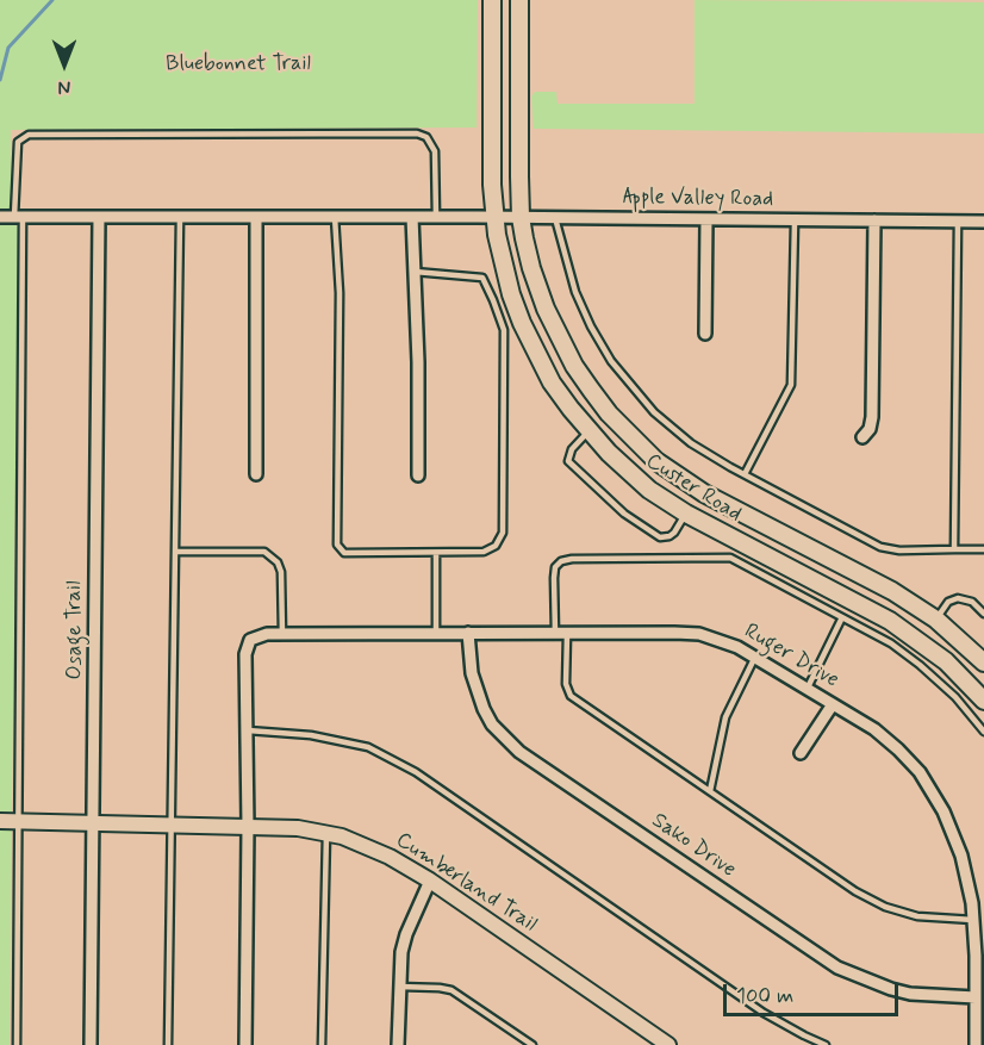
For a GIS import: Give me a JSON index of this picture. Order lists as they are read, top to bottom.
{
  "streets": {
    "main road": ["Custer Road"],
    "street": [
      "Apple Valley Road",
      "Osage Trail",
      "Ruger Drive",
      "Sako Drive",
      "Cumberland Trail"
    ]
  },
  "crossings": [
    ["Apple Valley Road", "Custer Road"],
    ["Apple Valley Road", "Osage Trail"],
    ["Osage Trail", "Cumberland Trail"],
    ["Ruger Drive", "Sako Drive"]
  ],
  "parks": ["Bluebonnet Trail"],
  "scale_bar": "100 m",
  "north": "bottom"
}
